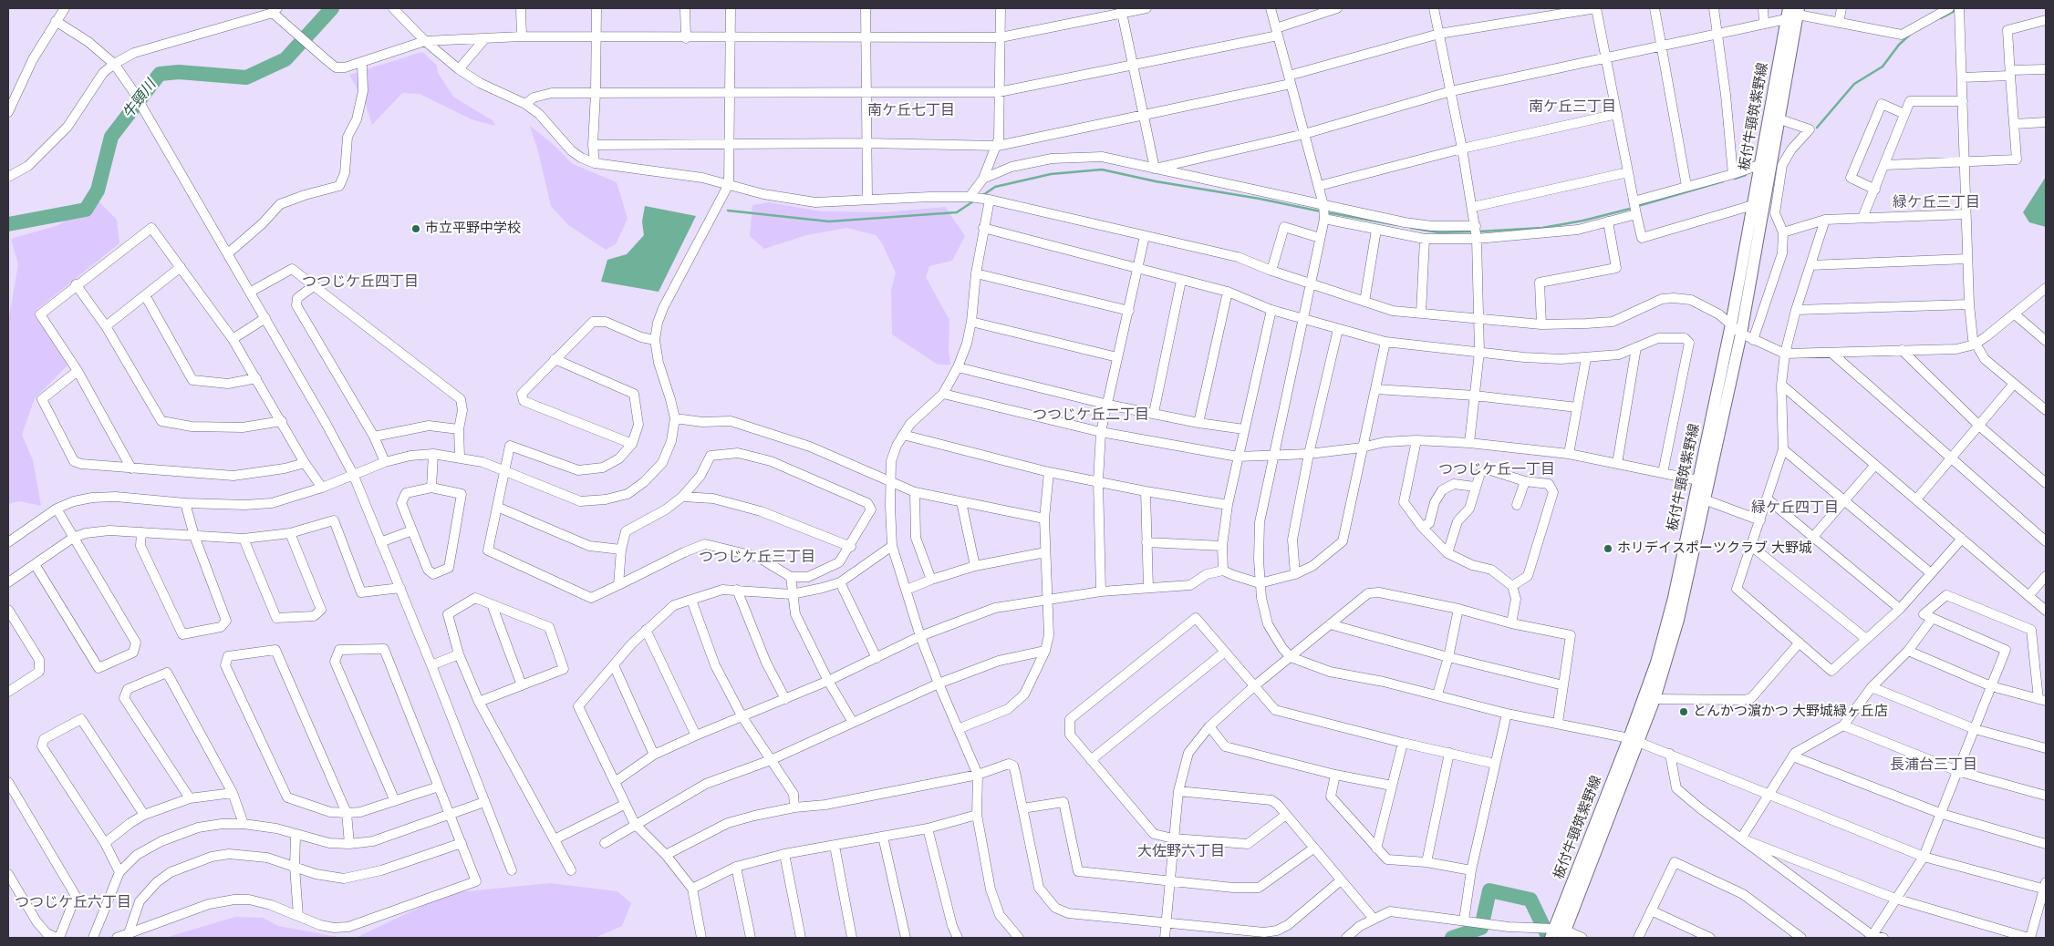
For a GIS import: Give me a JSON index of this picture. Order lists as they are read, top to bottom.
{
  "streets": {
    "main road": ["板付牛頸筑紫野線"]
  },
  "districts": [
    "南ケ丘三丁目",
    "南ケ丘七丁目",
    "緑ケ丘三丁目",
    "つつじケ丘四丁目",
    "つつじケ丘二丁目",
    "つつじケ丘一丁目",
    "緑ケ丘四丁目",
    "つつじケ丘三丁目",
    "長浦台三丁目",
    "大佐野六丁目",
    "つつじケ丘六丁目"
  ],
  "water": ["牛頸川"],
  "places": ["市立平野中学校", "ホリデイスポーツクラブ 大野城", "とんかつ濵かつ 大野城緑ヶ丘店"]
}
